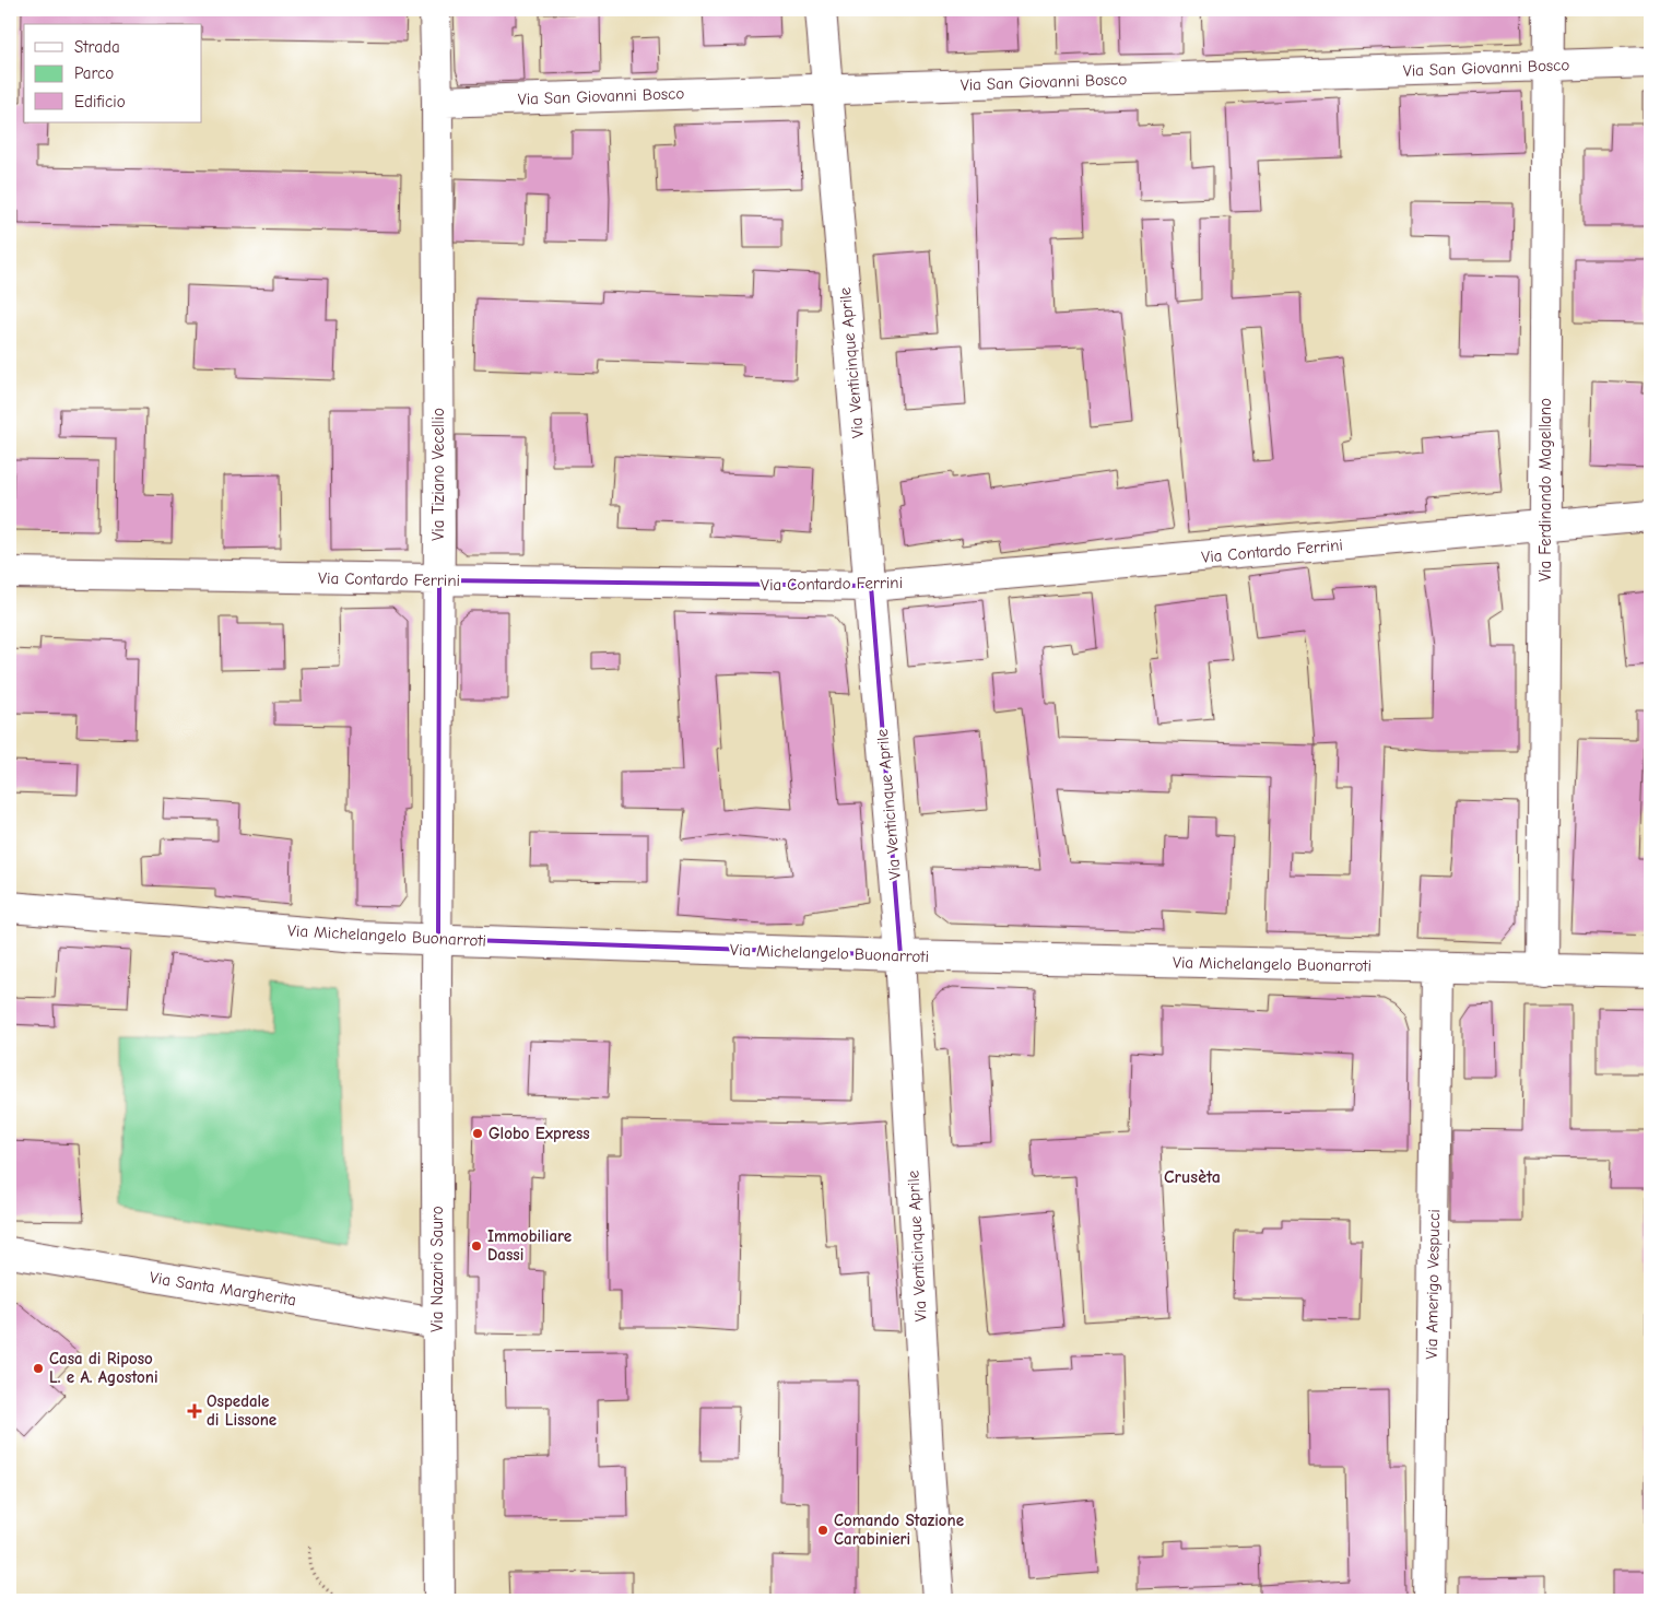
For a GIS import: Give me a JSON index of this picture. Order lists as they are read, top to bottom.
{
  "streets": {
    "street": [
      "Via San Giovanni Bosco",
      "Via Venticinque Aprile",
      "Via Tiziano Vecellio",
      "Via Ferdinando Magellano",
      "Via Contardo Ferrini",
      "Via Michelangelo Buonarroti",
      "Via Nazario Sauro",
      "Via Amerigo Vespucci",
      "Via Santa Margherita"
    ]
  },
  "crossings": [
    ["Via San Giovanni Bosco", "Via Venticinque Aprile"],
    ["Via San Giovanni Bosco", "Via Tiziano Vecellio"],
    ["Via San Giovanni Bosco", "Via Ferdinando Magellano"],
    ["Via Venticinque Aprile", "Via Contardo Ferrini"],
    ["Via Venticinque Aprile", "Via Michelangelo Buonarroti"],
    ["Via Tiziano Vecellio", "Via Contardo Ferrini"],
    ["Via Tiziano Vecellio", "Via Michelangelo Buonarroti"],
    ["Via Tiziano Vecellio", "Via Nazario Sauro"],
    ["Via Ferdinando Magellano", "Via Contardo Ferrini"],
    ["Via Ferdinando Magellano", "Via Michelangelo Buonarroti"],
    ["Via Michelangelo Buonarroti", "Via Nazario Sauro"],
    ["Via Michelangelo Buonarroti", "Via Amerigo Vespucci"],
    ["Via Nazario Sauro", "Via Santa Margherita"]
  ],
  "districts": ["Crusèta"],
  "places": {
    "other": [
      "Globo Express",
      "Immobiliare Dassi",
      "Casa di Riposo L. e A. Agostoni",
      "Comando Stazione Carabinieri"
    ],
    "health": ["Ospedale di Lissone"]
  },
  "legend": ["Strada", "Parco", "Edificio"]
}
